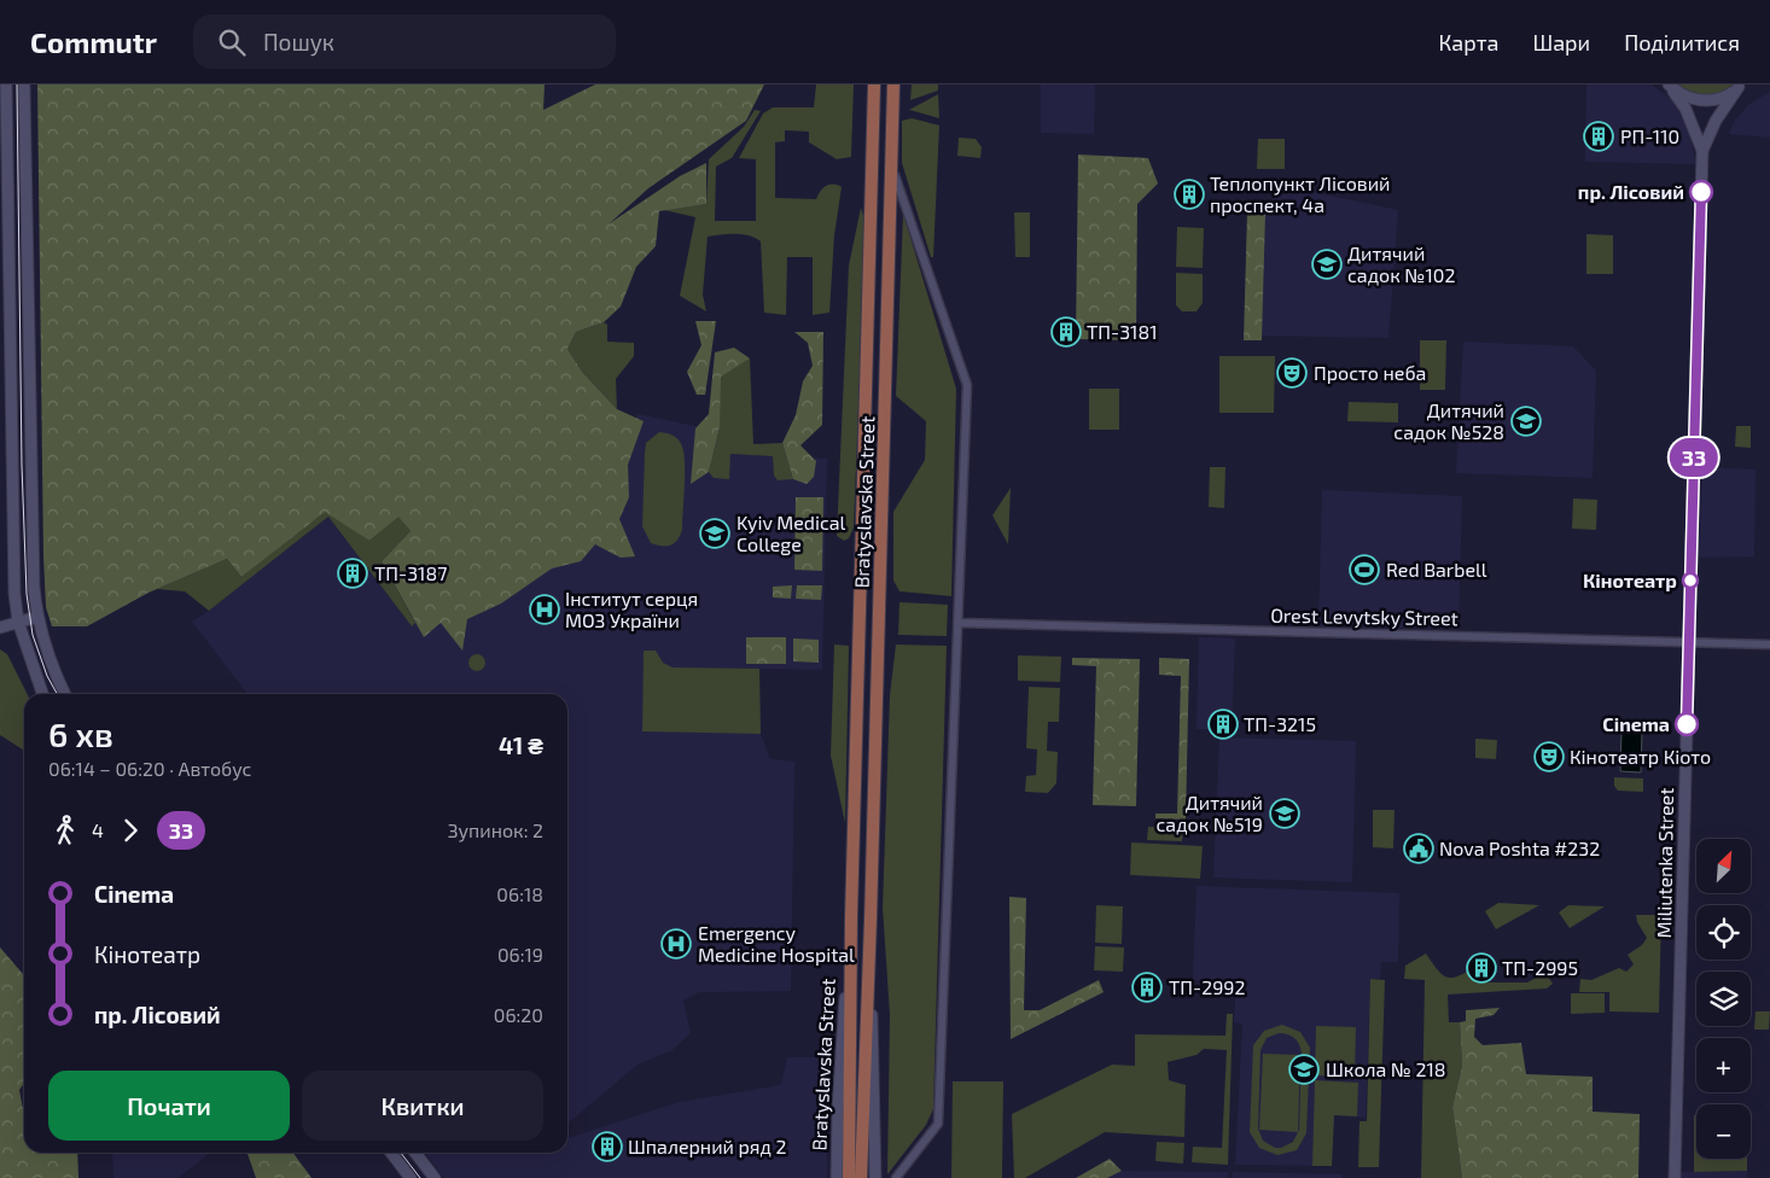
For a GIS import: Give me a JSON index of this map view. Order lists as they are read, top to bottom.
{
  "streets": {
    "main road": ["Bratyslavska Street"],
    "street": ["Orest Levytsky Street", "Miliutenka Street"]
  },
  "crossings": [
    ["Orest Levytsky Street", "Miliutenka Street"]
  ],
  "places": {
    "building": [
      "РП-110",
      "Теплопункт Лісовий проспект, 4а",
      "ТП-3181",
      "ТП-3187",
      "ТП-3215",
      "ТП-2995",
      "ТП-2992",
      "Шпалерний ряд 2"
    ],
    "other": ["пр. Лісовий", "Кінотеатр", "Cinema"],
    "school or university": [
      "Дитячий садок №102",
      "Дитячий садок №528",
      "Kyiv Medical College",
      "Дитячий садок №519",
      "Школа № 218"
    ],
    "theatre": ["Просто неба", "Кінотеатр Кіото"],
    "sports": ["Red Barbell"],
    "hospital": ["Інститут серця МОЗ України", "Emergency Medicine Hospital"],
    "public building": ["Nova Poshta #232"]
  },
  "lines": ["bus line 33"],
  "north": "top right",
  "page": {
    "header": "Commutr",
    "search": "Пошук",
    "nav": ["Карта", "Шари", "Поділитися"],
    "on_map": "33",
    "heading": ["6 хв", "06:14 – 06:20 · Автобус", "41 ₴"],
    "legs": ["4", "33", "Зупинок: 2"],
    "map_buttons": ["+", "−"],
    "list": [
      {
        "name": "Cinema",
        "value": "06:18"
      },
      {
        "name": "Кінотеатр",
        "value": "06:19"
      },
      {
        "name": "пр. Лісовий",
        "value": "06:20"
      }
    ],
    "buttons": ["Почати", "Квитки"]
  }
}
